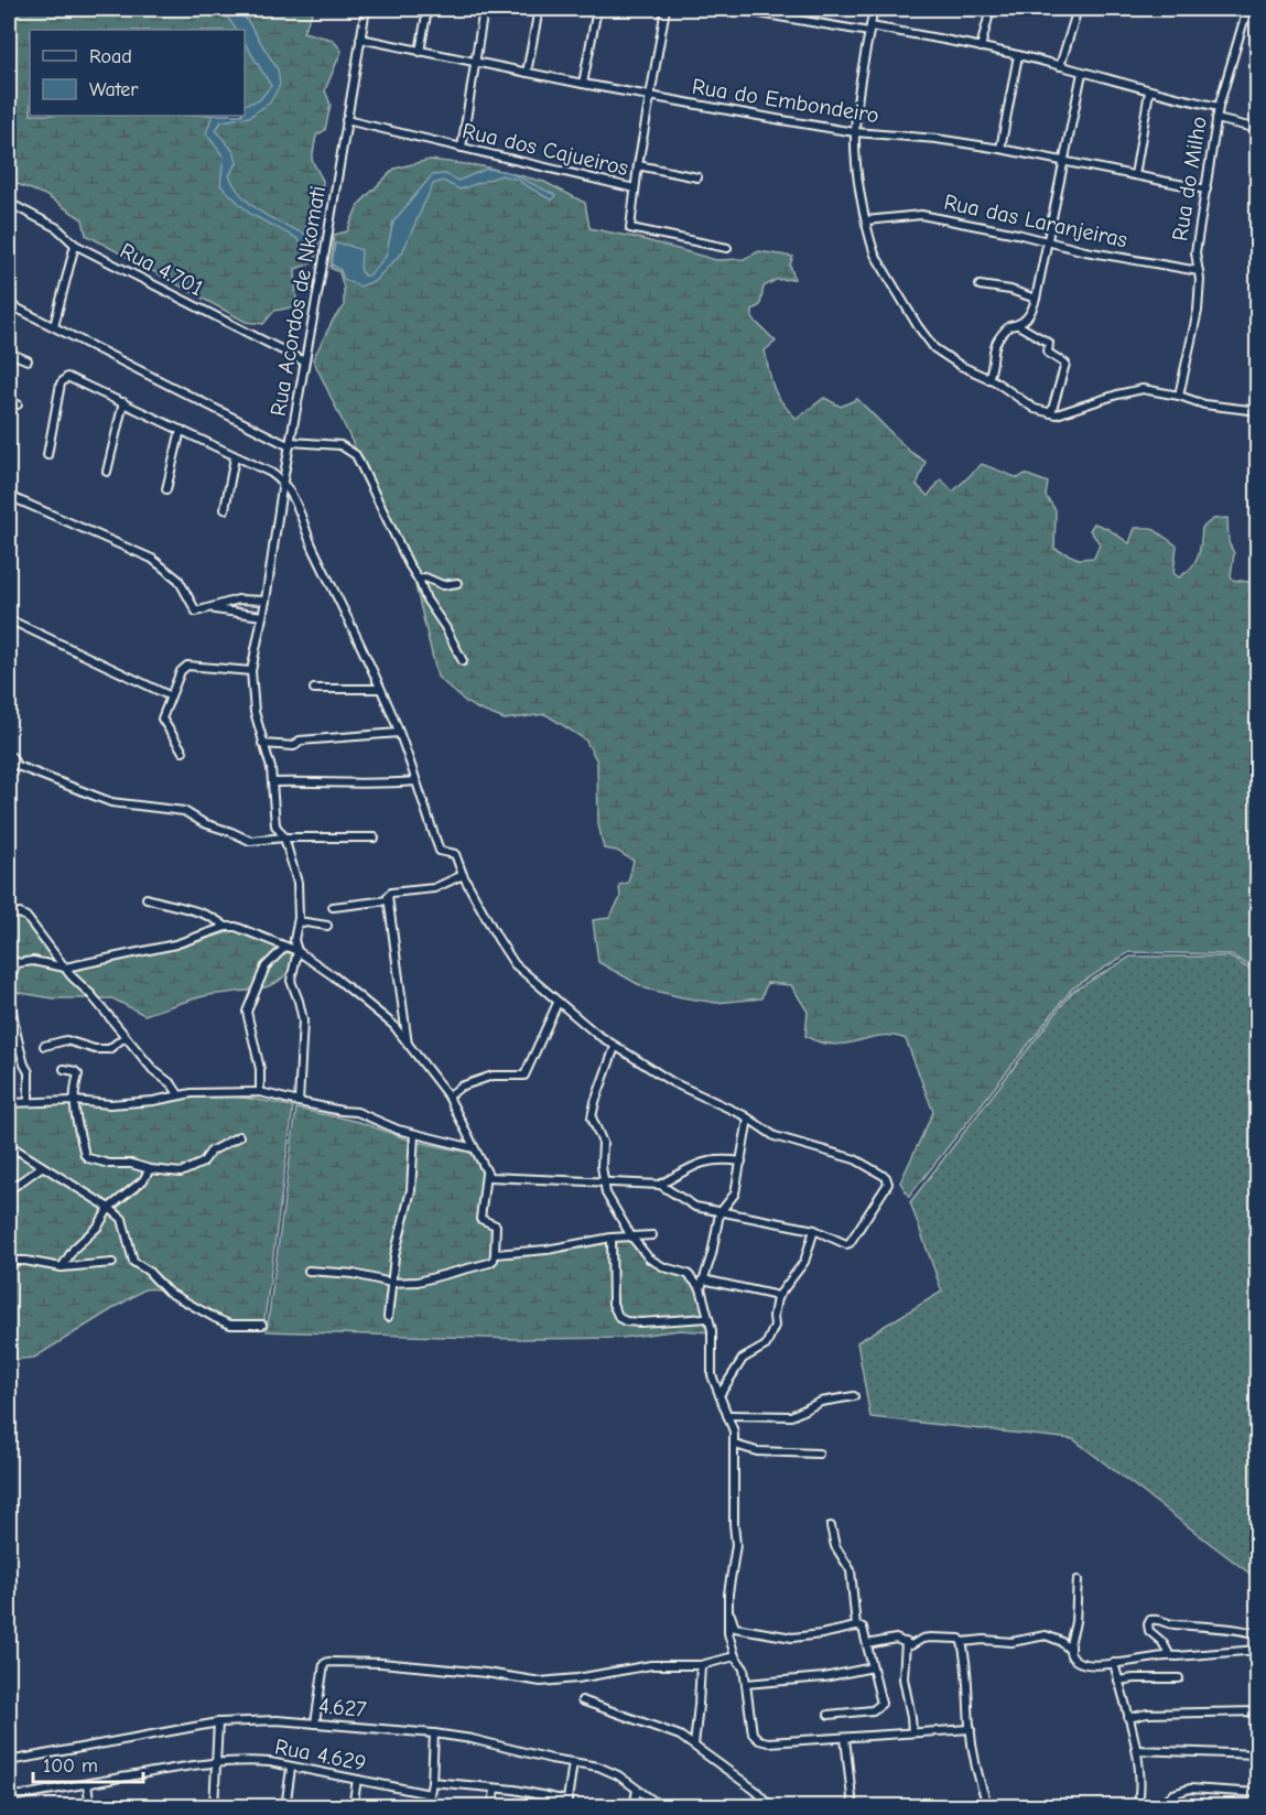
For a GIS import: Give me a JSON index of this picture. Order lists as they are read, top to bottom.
{
  "streets": {
    "street": [
      "Rua do Embondeiro",
      "Rua dos Cajueiros",
      "Rua do Milho",
      "Rua das Laranjeiras",
      "Rua 4.701",
      "Rua Acordos de Nkomati",
      "4.627",
      "Rua 4.629"
    ]
  },
  "crossings": [
    ["Rua do Embondeiro", "Rua dos Cajueiros"],
    ["Rua do Embondeiro", "Rua do Milho"],
    ["Rua do Embondeiro", "Rua Acordos de Nkomati"],
    ["Rua dos Cajueiros", "Rua Acordos de Nkomati"],
    ["Rua do Milho", "Rua das Laranjeiras"],
    ["Rua 4.701", "Rua Acordos de Nkomati"]
  ],
  "legend": ["Road", "Water"],
  "scale_bar": "100 m"
}
